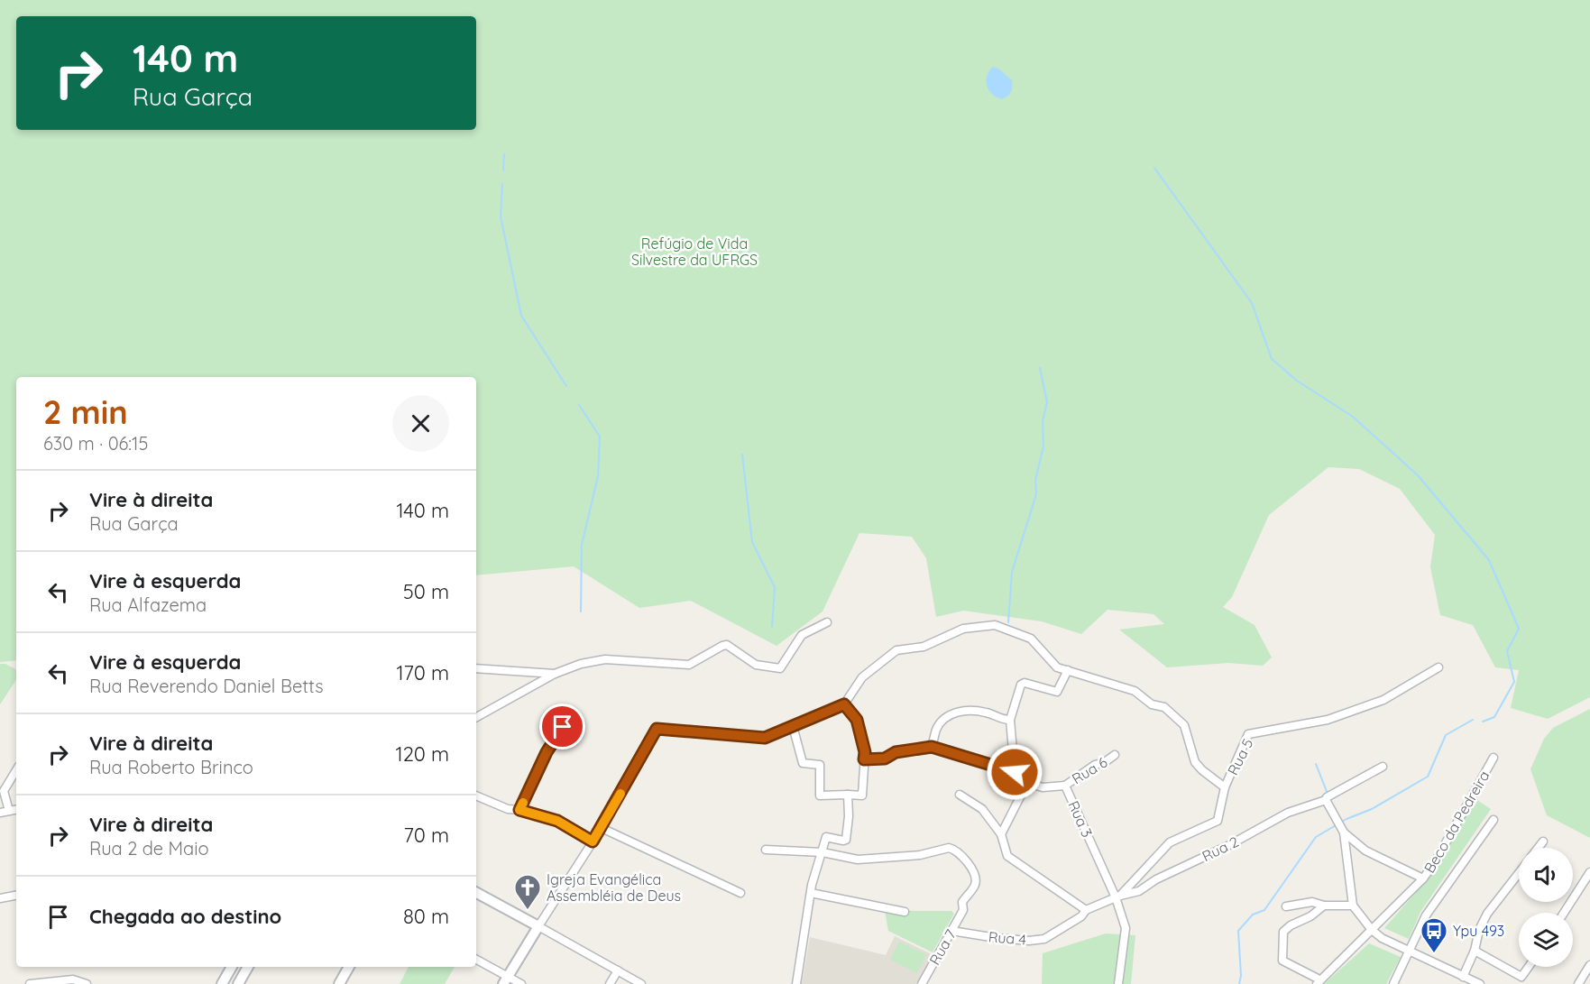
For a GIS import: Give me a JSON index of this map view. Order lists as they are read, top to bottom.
{
  "streets": {
    "street": [
      "Rua 5",
      "Rua 6",
      "Rua 3",
      "Beco da Pedreira",
      "Rua 2",
      "Rua 4",
      "Rua 7"
    ]
  },
  "crossings": [
    ["Rua 5", "Rua 3"],
    ["Rua 5", "Rua 2"],
    ["Rua 5", "Rua 4"],
    ["Rua 6", "Rua 3"],
    ["Rua 3", "Rua 2"],
    ["Rua 3", "Rua 4"],
    ["Rua 2", "Rua 4"],
    ["Rua 4", "Rua 7"]
  ],
  "parks": ["Refúgio de Vida Silvestre da UFRGS"],
  "places": {
    "church": ["Igreja Evangélica Assembléia de Deus"],
    "bus stop": ["Ypu 493"]
  },
  "page": {
    "turn": ["140 m", "Rua Garça"],
    "heading": ["2 min", "630 m · 06:15"],
    "list": [
      {
        "name": "Vire à direita",
        "note": "Rua Garça",
        "value": "140 m"
      },
      {
        "name": "Vire à esquerda",
        "note": "Rua Alfazema",
        "value": "50 m"
      },
      {
        "name": "Vire à esquerda",
        "note": "Rua Reverendo Daniel Betts",
        "value": "170 m"
      },
      {
        "name": "Vire à direita",
        "note": "Rua Roberto Brinco",
        "value": "120 m"
      },
      {
        "name": "Vire à direita",
        "note": "Rua 2 de Maio",
        "value": "70 m"
      },
      {
        "name": "Chegada ao destino",
        "value": "80 m"
      }
    ]
  }
}
